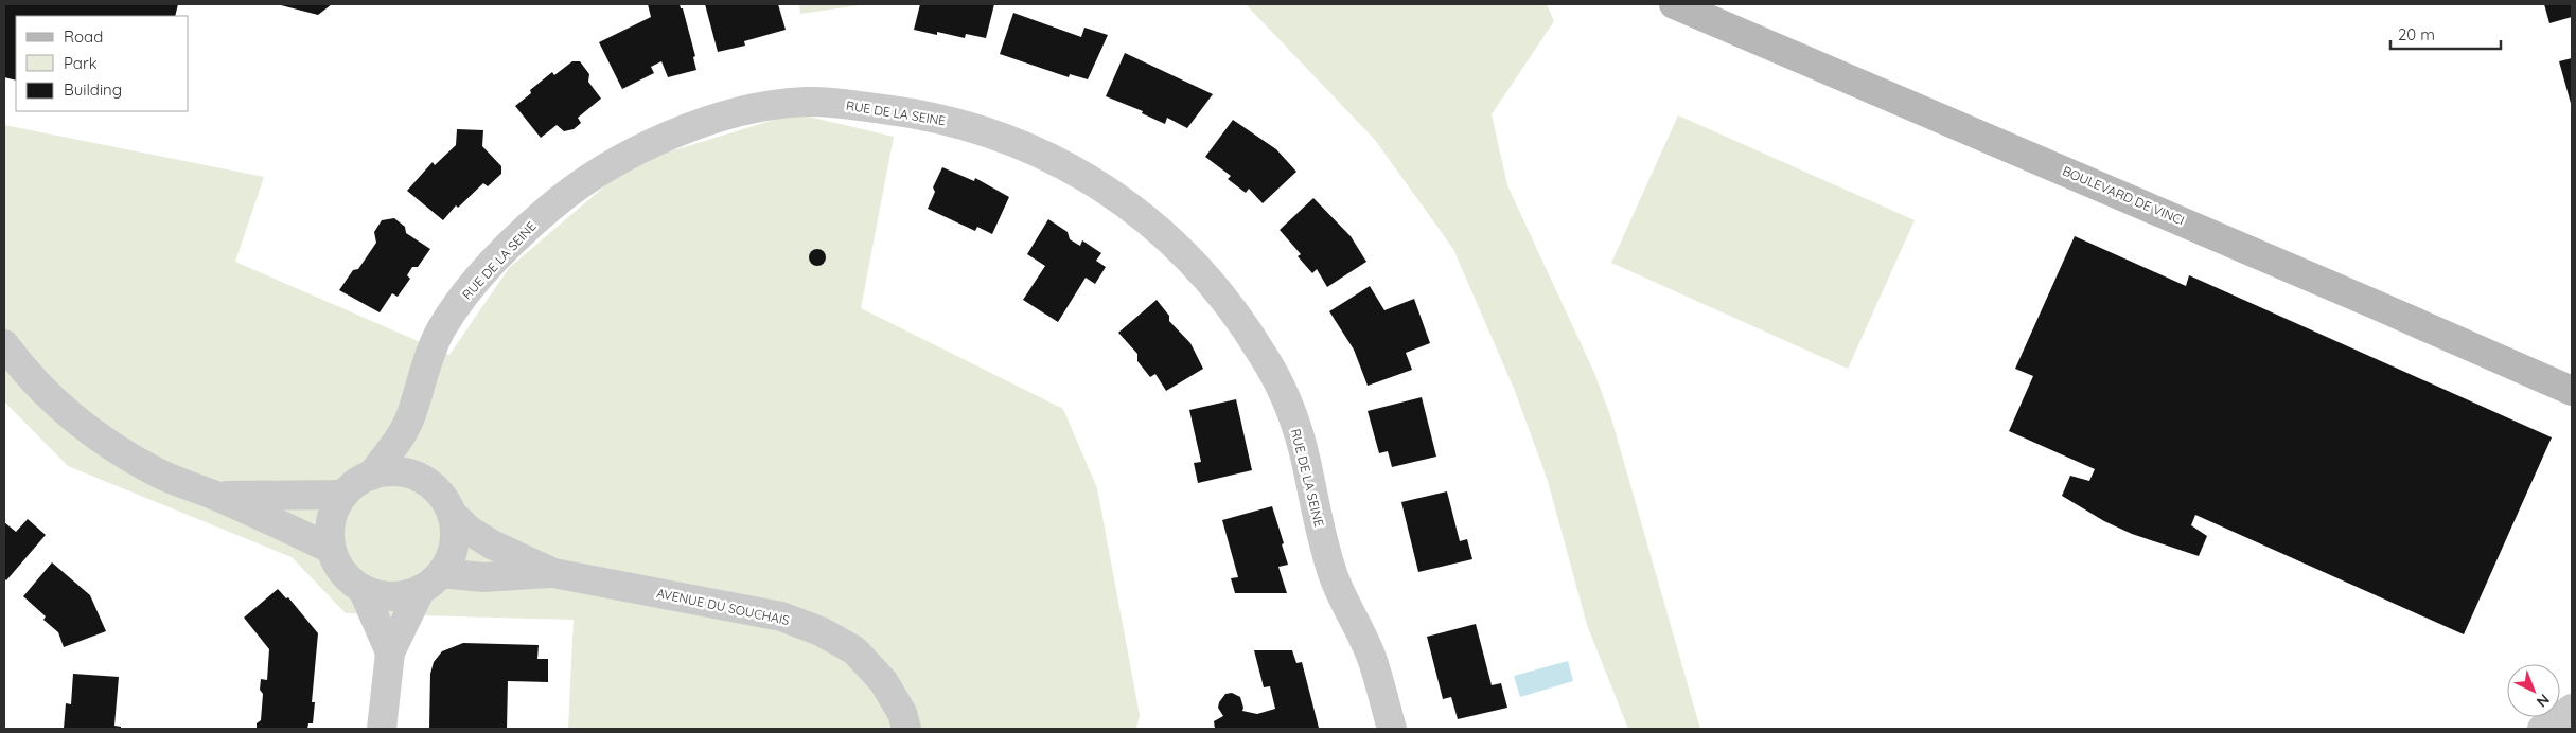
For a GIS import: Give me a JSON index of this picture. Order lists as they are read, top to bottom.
{
  "streets": {
    "main road": ["BOULEVARD DE VINCI"],
    "street": ["RUE DE LA SEINE", "AVENUE DU SOUCHAIS"]
  },
  "crossings": [
    ["RUE DE LA SEINE", "AVENUE DU SOUCHAIS"]
  ],
  "legend": ["Road", "Park", "Building"],
  "scale_bar": "20 m",
  "north": "bottom right"
}
